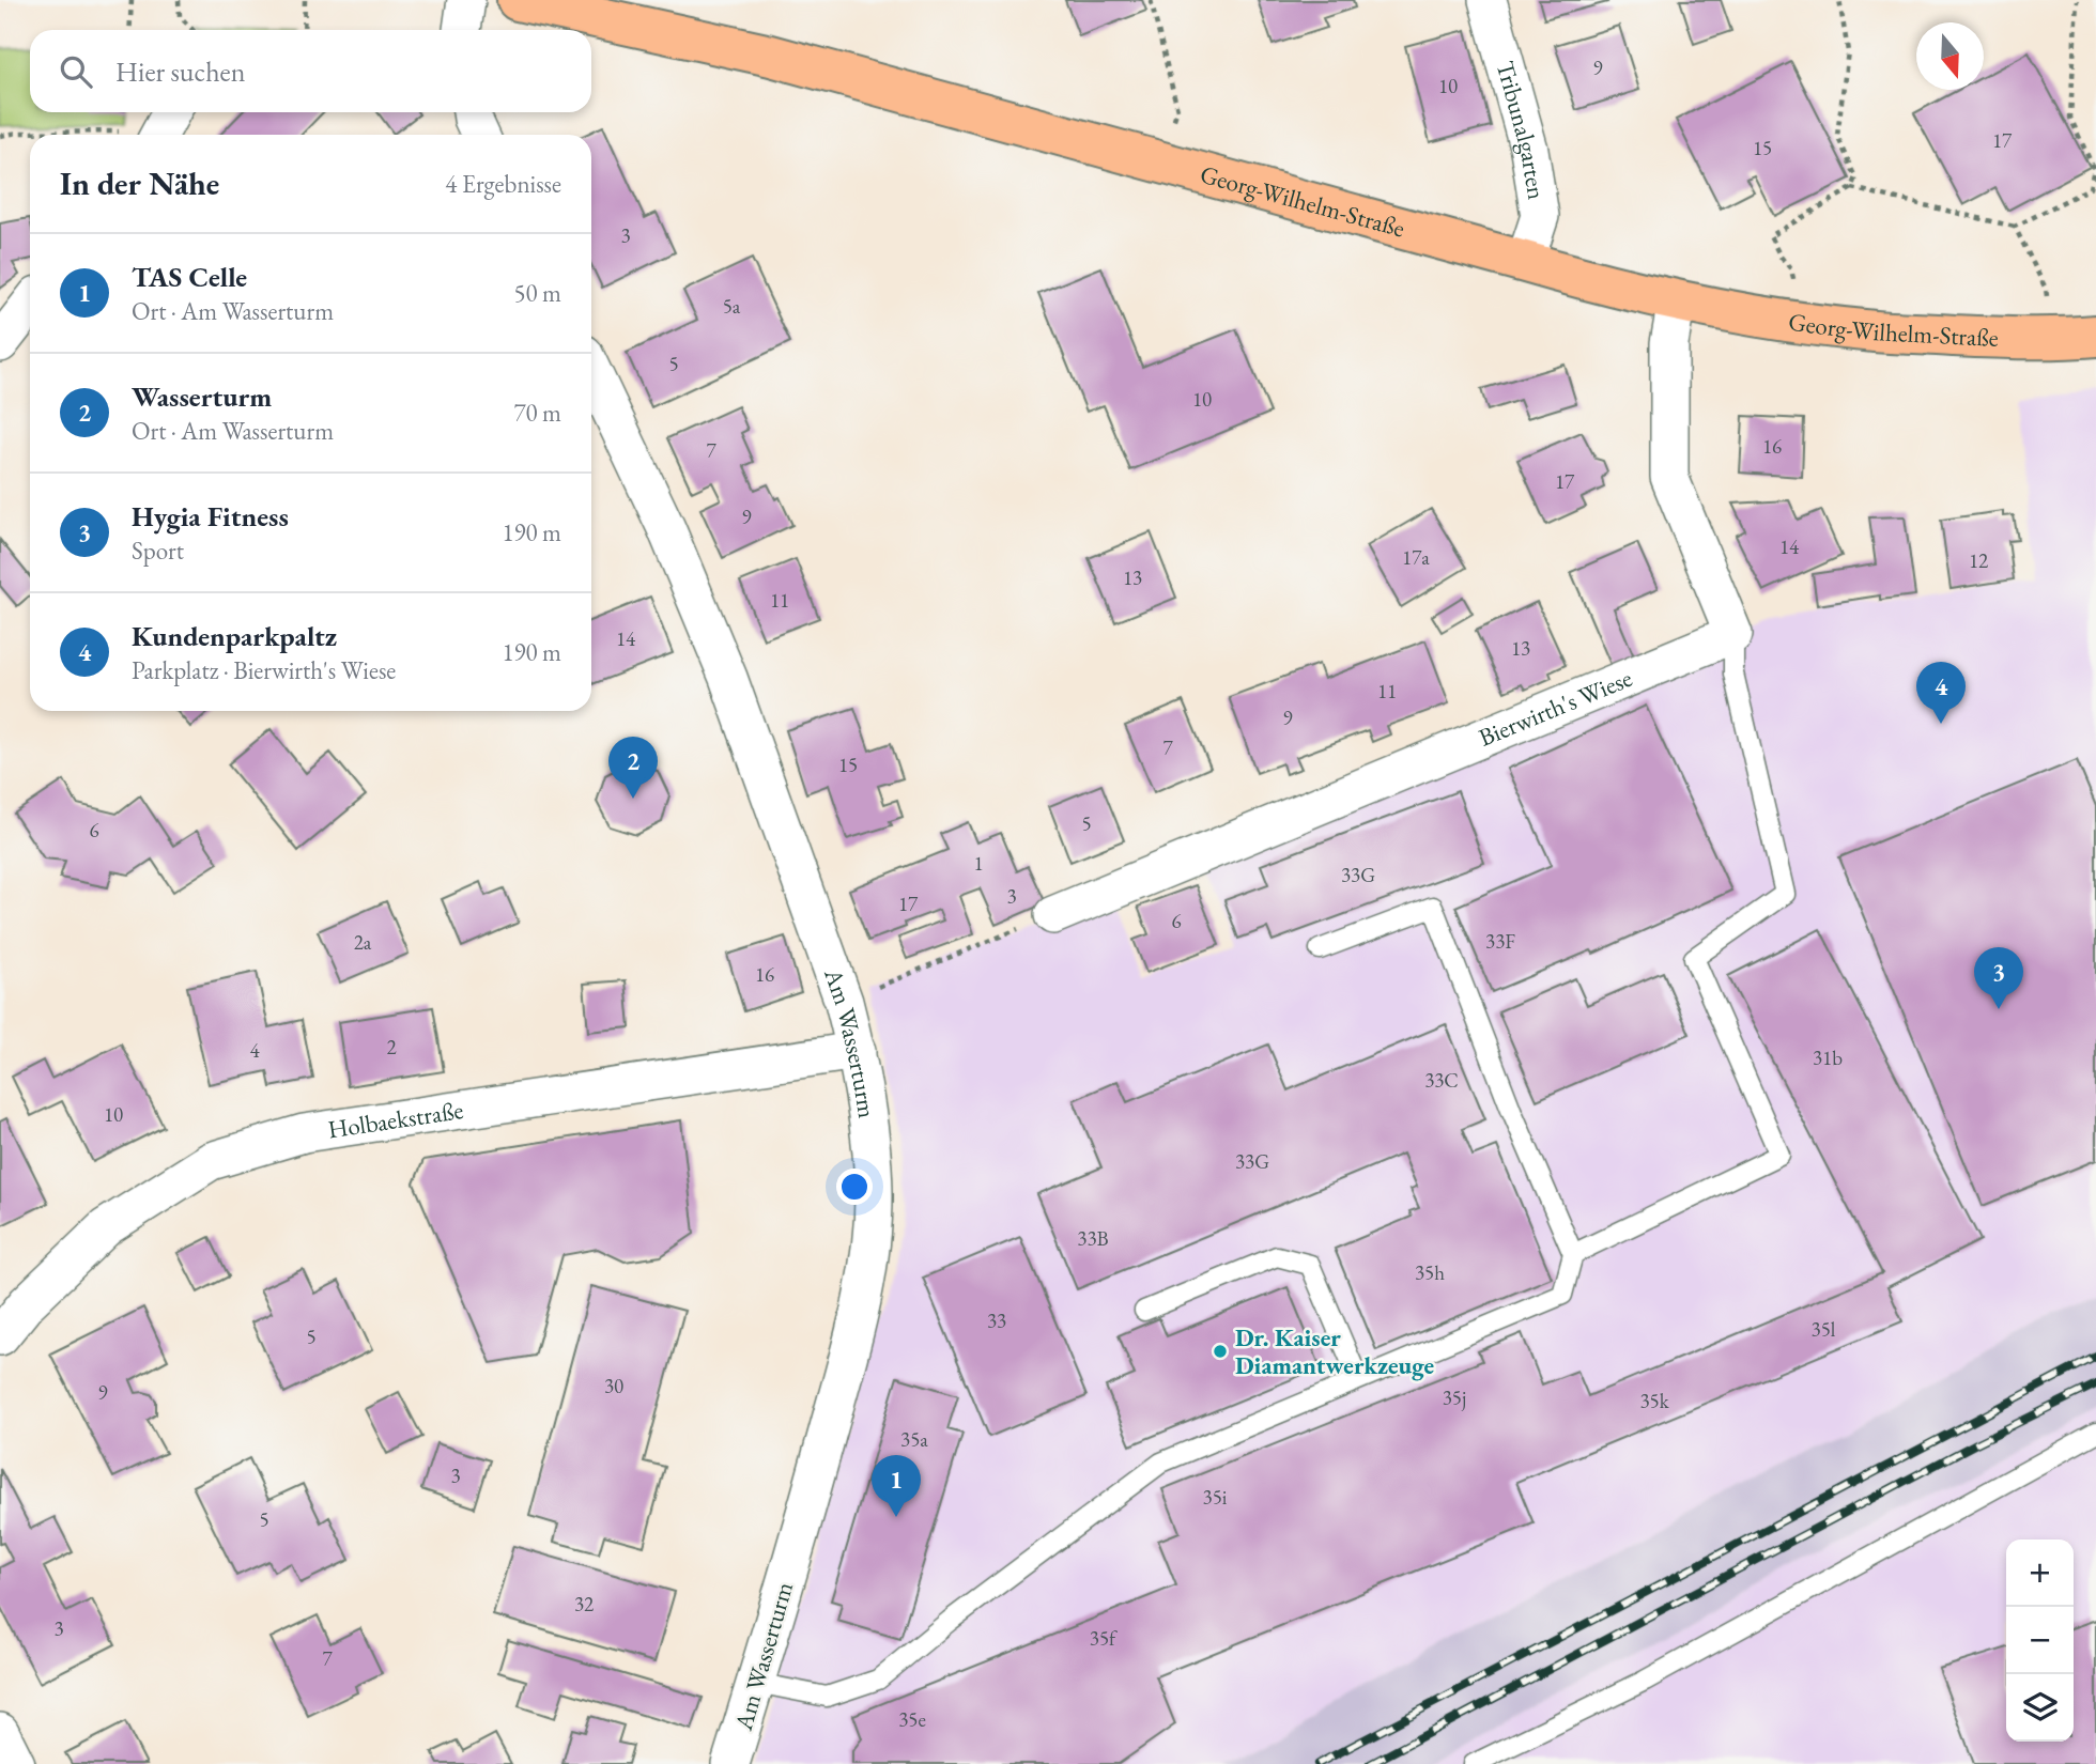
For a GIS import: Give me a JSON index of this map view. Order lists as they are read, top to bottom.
{
  "streets": {
    "main road": ["Georg-Wilhelm-Straße"],
    "street": [
      "Tribunalgarten",
      "Bierwirth's Wiese",
      "Am Wasserturm",
      "Holbaekstraße"
    ]
  },
  "crossings": [
    ["Tribunalgarten", "Georg-Wilhelm-Straße"],
    ["Am Wasserturm", "Holbaekstraße"]
  ],
  "places": ["Dr. Kaiser Diamantwerkzeuge"],
  "house_numbers": [
    "9",
    "10",
    "17",
    "15",
    "3",
    "5a",
    "5",
    "10",
    "16",
    "7",
    "17",
    "9",
    "14",
    "17a",
    "12",
    "13",
    "11",
    "14",
    "13",
    "11",
    "9",
    "7",
    "15",
    "5",
    "6",
    "1",
    "33G",
    "3",
    "17",
    "6",
    "33F",
    "2a",
    "16",
    "2",
    "4",
    "31b",
    "33C",
    "10",
    "33G",
    "33B",
    "35h",
    "33",
    "35l",
    "5",
    "30",
    "9",
    "35j",
    "35k",
    "35a",
    "3",
    "35i",
    "5",
    "32",
    "3",
    "35f",
    "7",
    "35e"
  ],
  "north": "bottom",
  "page": {
    "search": "Hier suchen",
    "heading": ["In der Nähe", "4 Ergebnisse"],
    "list": [
      {
        "mark": "1",
        "name": "TAS Celle",
        "note": "Ort · Am Wasserturm",
        "value": "50 m"
      },
      {
        "mark": "2",
        "name": "Wasserturm",
        "note": "Ort · Am Wasserturm",
        "value": "70 m"
      },
      {
        "mark": "3",
        "name": "Hygia Fitness",
        "note": "Sport",
        "value": "190 m"
      },
      {
        "mark": "4",
        "name": "Kundenparkpaltz",
        "note": "Parkplatz · Bierwirth's Wiese",
        "value": "190 m"
      }
    ],
    "pins": [
      "4",
      "2",
      "3",
      "1"
    ],
    "map_buttons": ["+", "−"]
  }
}
